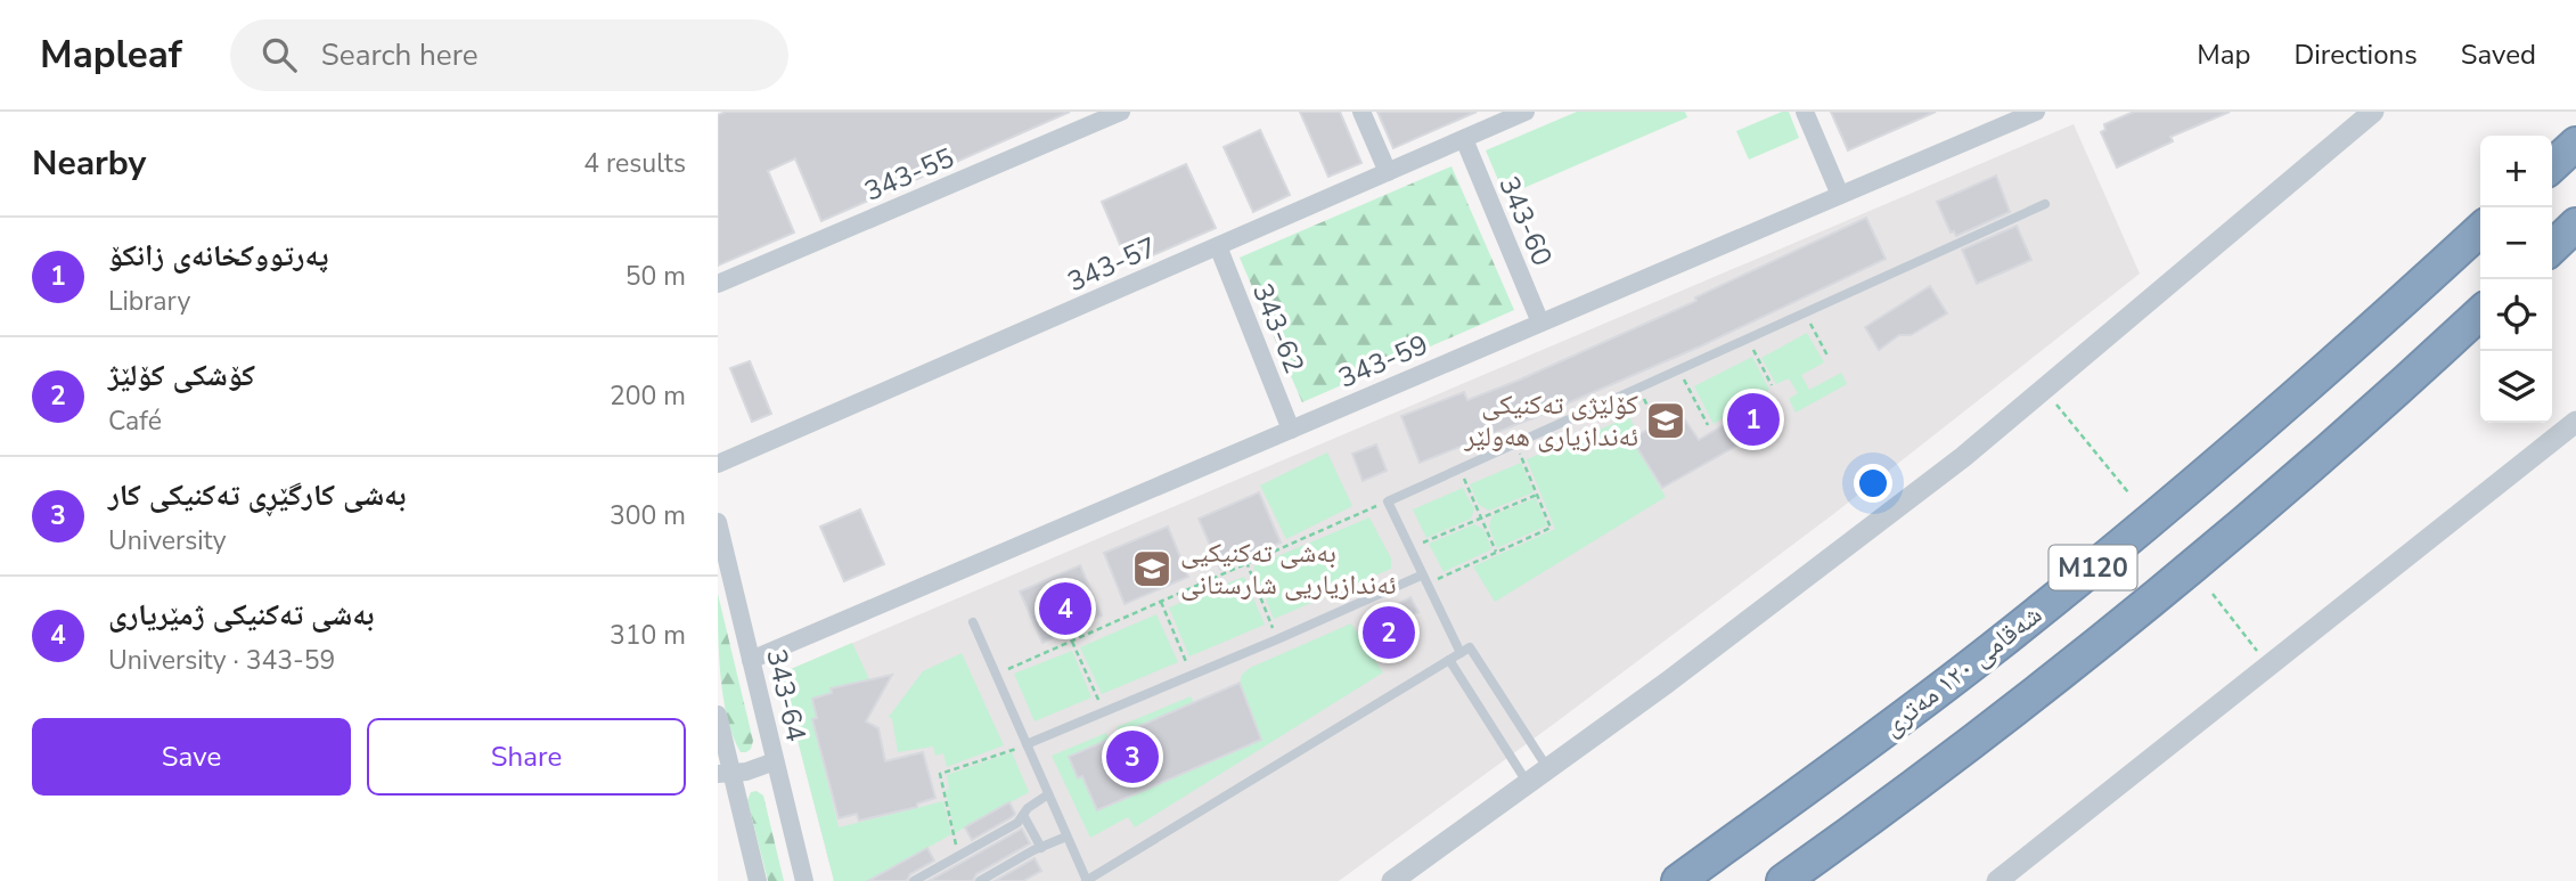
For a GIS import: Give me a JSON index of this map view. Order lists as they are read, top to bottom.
{
  "streets": {
    "highway": ["M120", "شەقامی ١٢٠ مەتری"],
    "street": [
      "343-55",
      "343-60",
      "343-57",
      "343-62",
      "343-59",
      "343-64"
    ]
  },
  "crossings": [
    ["343-60", "343-57"],
    ["343-60", "343-59"],
    ["343-57", "343-62"],
    ["343-62", "343-59"],
    ["343-59", "343-64"]
  ],
  "places": {
    "school or university": ["کۆلێژی تەکنیکی ئەندازیاری هەولێر", "بەشی تەکنیکیی ئەندازیاریی شارستانی"]
  },
  "page": {
    "header": "Mapleaf",
    "search": "Search here",
    "nav": ["Map", "Directions", "Saved"],
    "heading": ["Nearby", "4 results"],
    "map_buttons": ["+", "−"],
    "list": [
      {
        "mark": "1",
        "name": "پەرتووکخانەی زانکۆ",
        "note": "Library",
        "value": "50 m"
      },
      {
        "mark": "2",
        "name": "کۆشکی کۆلێژ",
        "note": "Café",
        "value": "200 m"
      },
      {
        "mark": "3",
        "name": "بەشی کارگێڕی تەکنیکی کار",
        "note": "University",
        "value": "300 m"
      },
      {
        "mark": "4",
        "name": "بەشی تەکنیکی ژمێریاری",
        "note": "University · 343-59",
        "value": "310 m"
      }
    ],
    "pins": [
      "1",
      "4",
      "2",
      "3"
    ],
    "buttons": ["Save", "Share"]
  }
}
